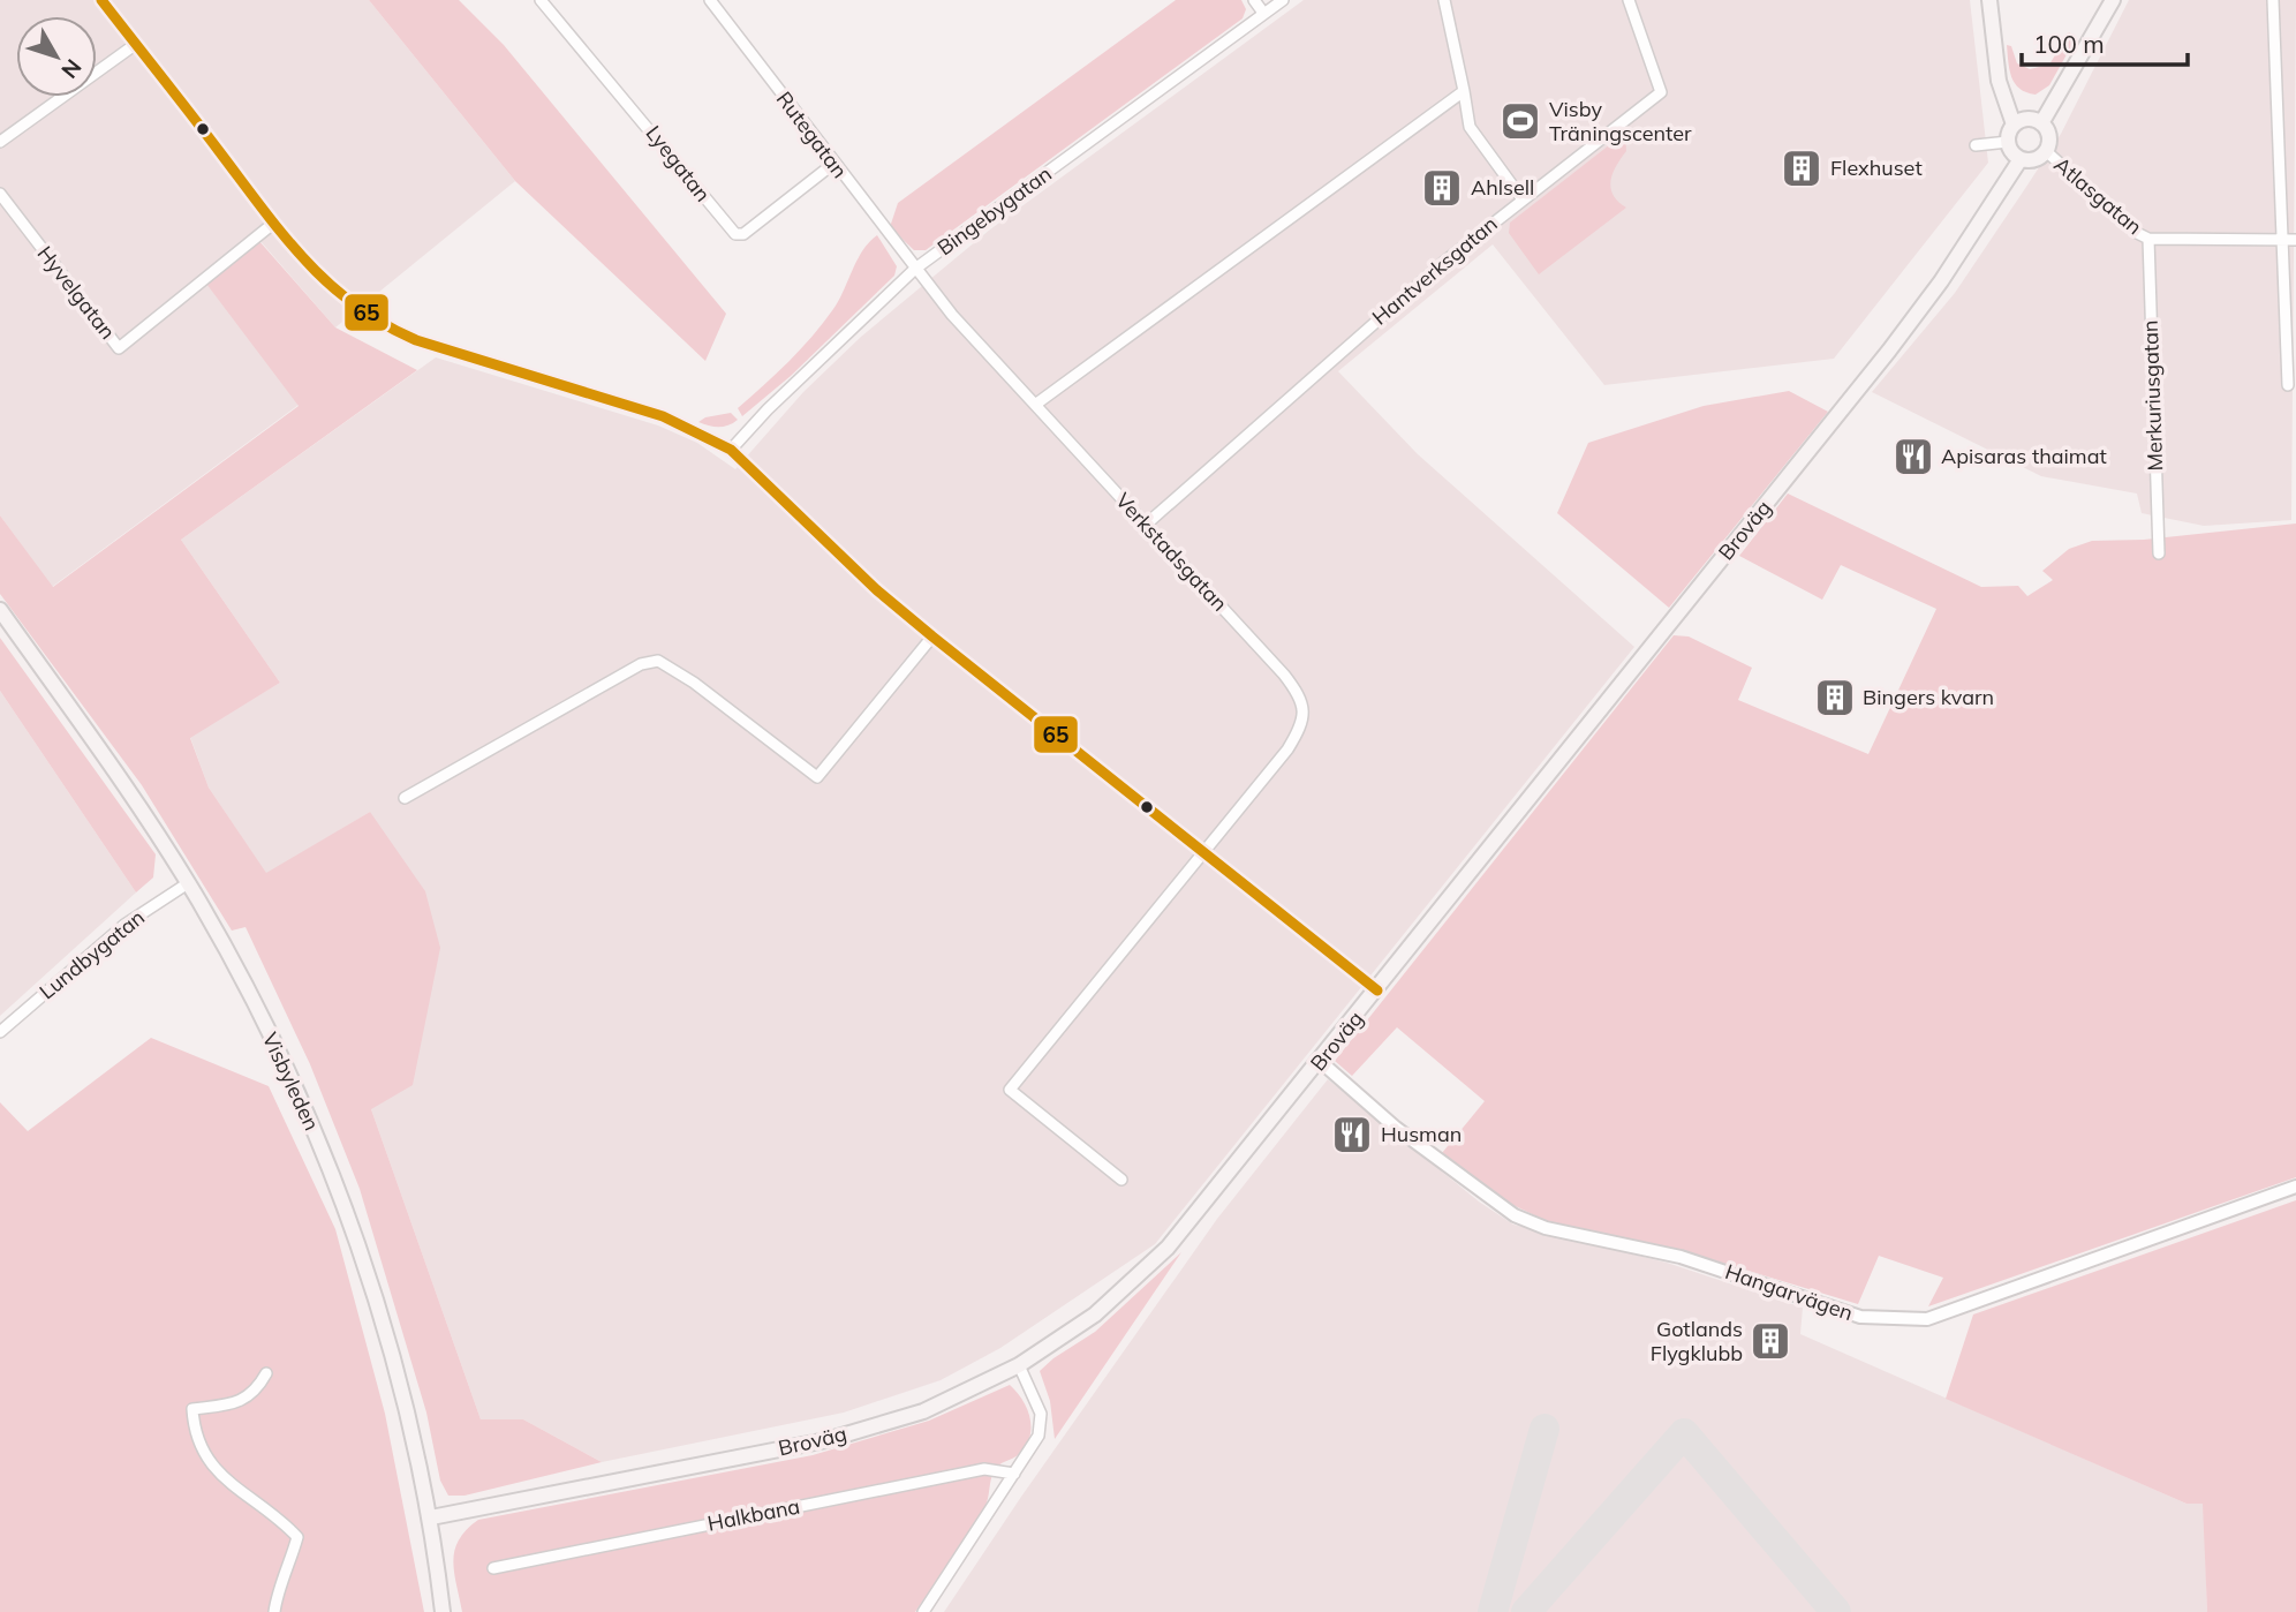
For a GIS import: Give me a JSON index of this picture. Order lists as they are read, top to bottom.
{
  "streets": {
    "main road": ["Broväg", "Visbyleden"],
    "street": [
      "Rutegatan",
      "Lyegatan",
      "Atlasgatan",
      "Bingebygatan",
      "Hantverksgatan",
      "Hyvelgatan",
      "Merkuriusgatan",
      "Verkstadsgatan",
      "Lundbygatan",
      "Hangarvägen",
      "Halkbana"
    ]
  },
  "crossings": [
    ["Rutegatan", "Lyegatan"],
    ["Rutegatan", "Bingebygatan"],
    ["Rutegatan", "Verkstadsgatan"],
    ["Atlasgatan", "Merkuriusgatan"],
    ["Atlasgatan", "Broväg"],
    ["Bingebygatan", "Verkstadsgatan"],
    ["Hantverksgatan", "Verkstadsgatan"],
    ["Broväg", "Visbyleden"],
    ["Broväg", "Hangarvägen"],
    ["Lundbygatan", "Visbyleden"]
  ],
  "places": {
    "sports": ["Visby Träningscenter"],
    "building": [
      "Flexhuset",
      "Ahlsell",
      "Bingers kvarn",
      "Gotlands Flygklubb"
    ],
    "restaurant": ["Apisaras thaimat", "Husman"]
  },
  "lines": ["transit line 65"],
  "scale_bar": "100 m",
  "north": "bottom right"
}
